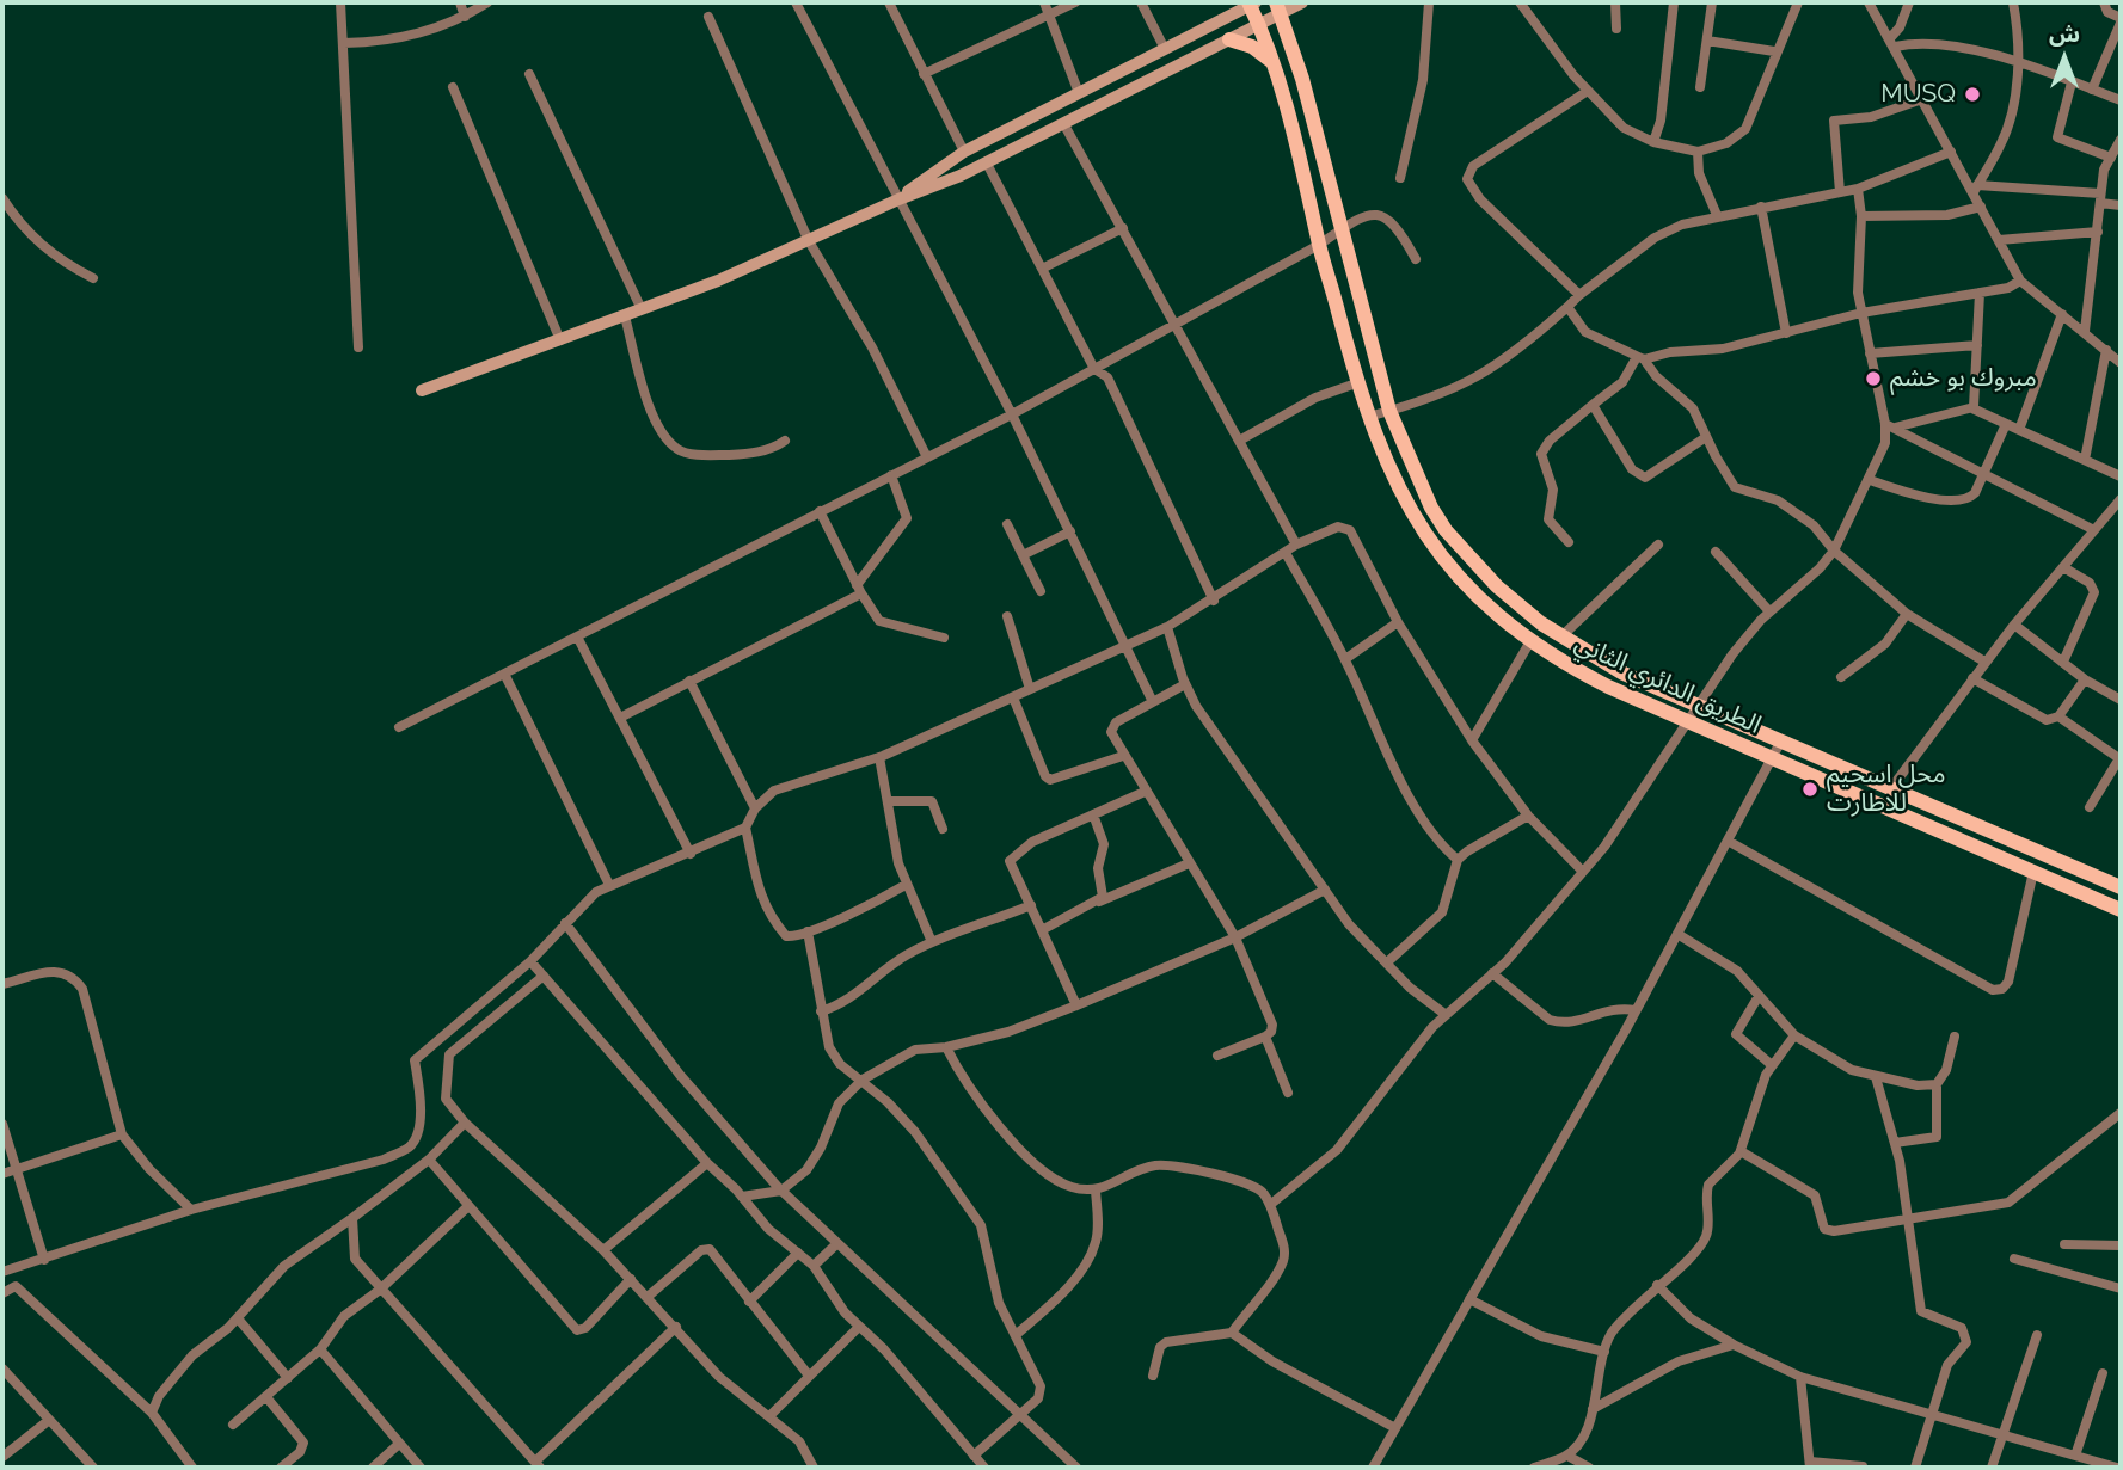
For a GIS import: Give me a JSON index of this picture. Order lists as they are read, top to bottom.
{
  "streets": {
    "main road": ["الطريق الدائري الثاني"]
  },
  "places": ["MUSQ", "مبروك بو خشم", "محل اسحيم للاطارت"],
  "north": "top"
}
